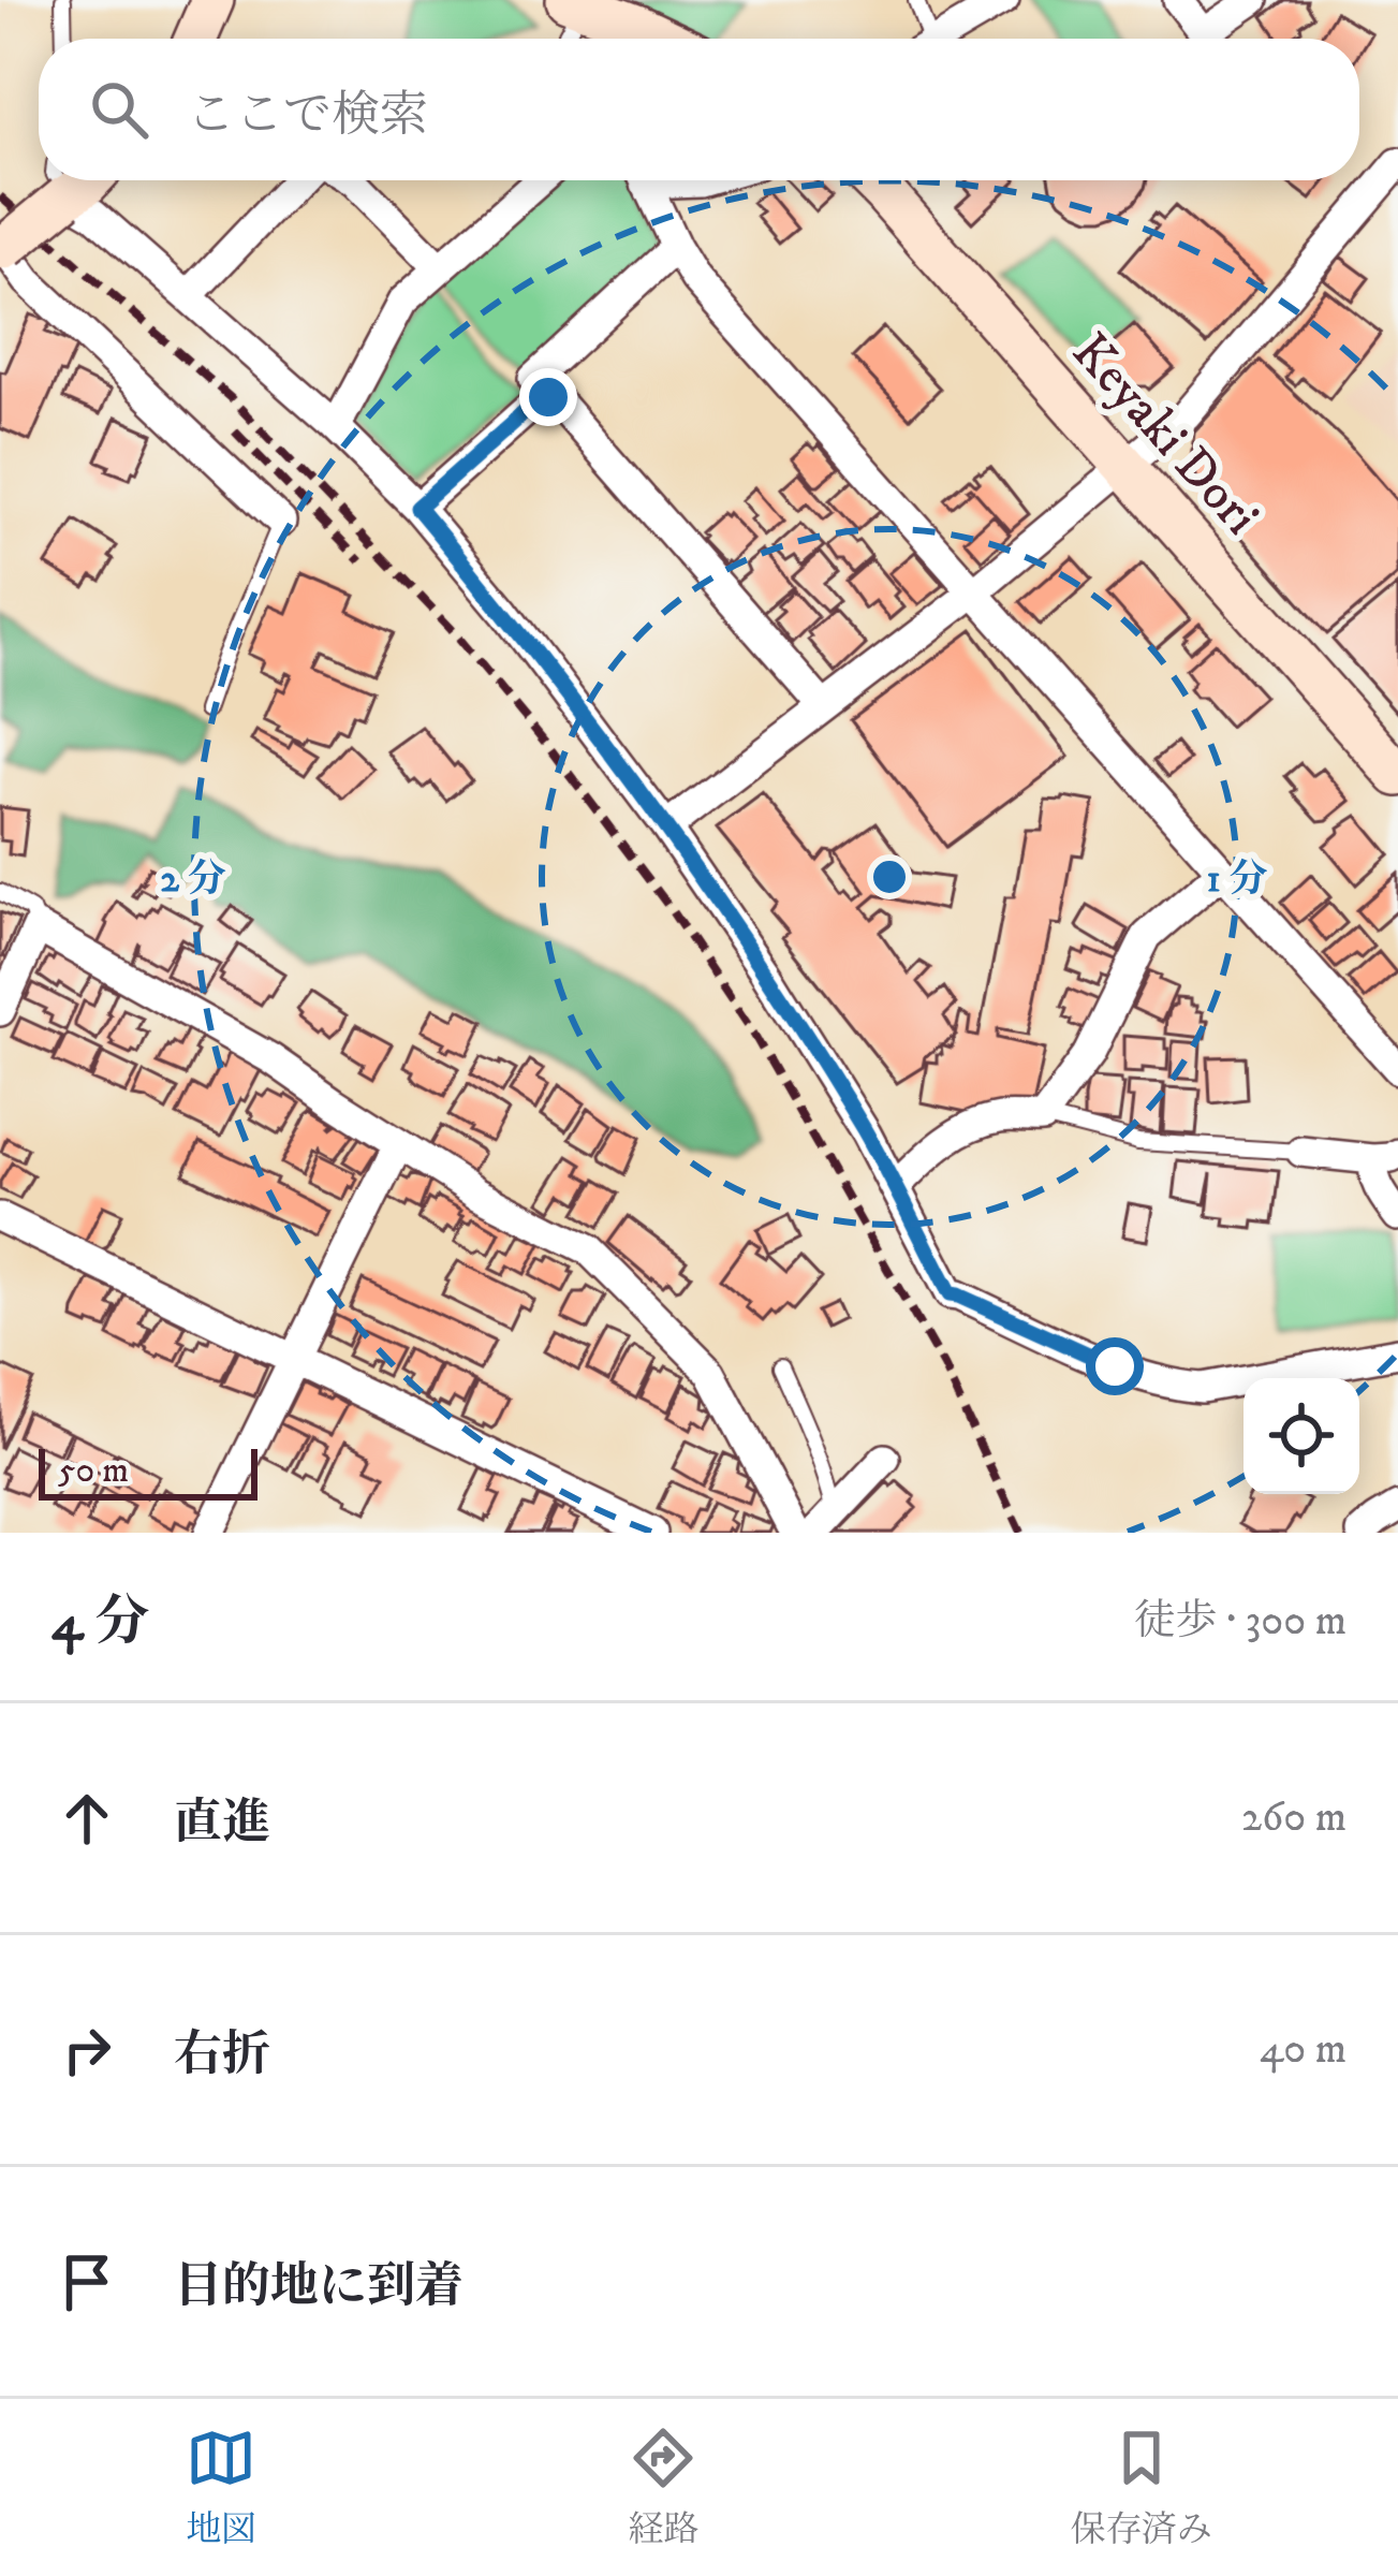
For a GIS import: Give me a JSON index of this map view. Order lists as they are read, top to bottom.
{
  "streets": {
    "street": ["Keyaki Dori"]
  },
  "scale_bar": "50 m",
  "page": {
    "search": "ここで検索",
    "scale": "50 m",
    "heading": ["4 分", "徒歩 · 300 m"],
    "list": [
      ["直進", "260 m"],
      ["右折", "40 m"],
      "目的地に到着"
    ],
    "nav": ["地図", "経路", "保存済み"]
  },
  "rings": ["2 分", "1 分"]
}
